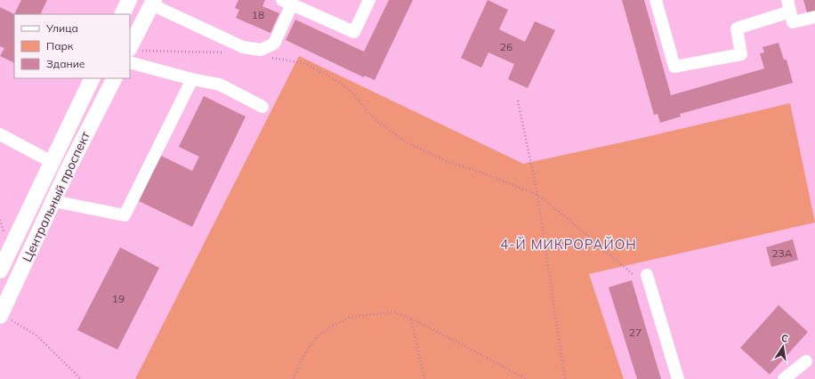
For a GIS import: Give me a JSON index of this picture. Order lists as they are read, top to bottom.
{
  "streets": {
    "main road": ["Центральный проспект"]
  },
  "districts": ["4-Й МИКРОРАЙОН"],
  "house_numbers": [
    "18",
    "26",
    "23А",
    "19",
    "27"
  ],
  "legend": ["Улица", "Парк", "Здание"],
  "north": "top"
}
